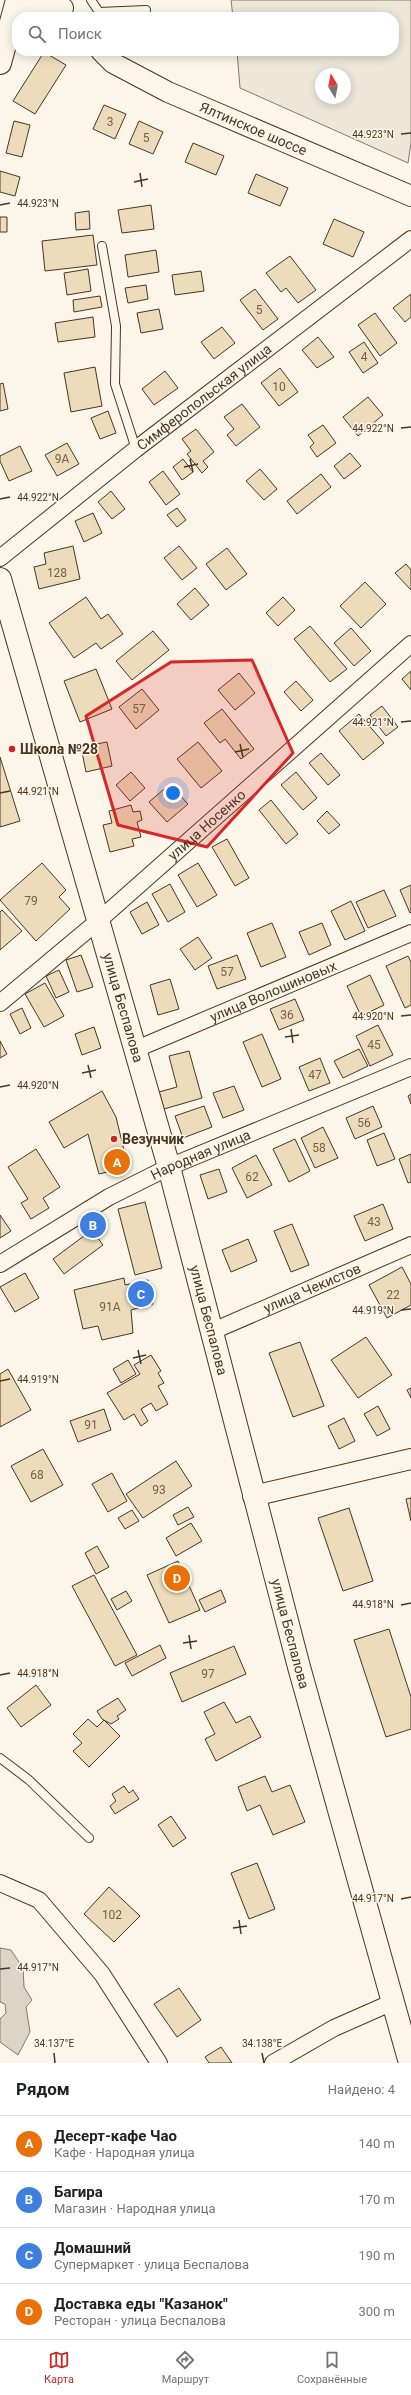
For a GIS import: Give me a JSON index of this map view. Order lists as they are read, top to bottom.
{
  "streets": {
    "main road": ["улица Беспалова"],
    "street": [
      "Ялтинское шоссе",
      "Симферопольская улица",
      "улица Носенко",
      "улица Волошиновых",
      "Народная улица",
      "улица Чекистов"
    ]
  },
  "crossings": [
    ["улица Носенко", "улица Беспалова"],
    ["улица Волошиновых", "улица Беспалова"],
    ["улица Беспалова", "Народная улица"],
    ["улица Беспалова", "улица Чекистов"]
  ],
  "places": ["Школа №28", "Везунчик"],
  "house_numbers": [
    "3",
    "5",
    "5",
    "4",
    "10",
    "9А",
    "128",
    "57",
    "79",
    "57",
    "36",
    "45",
    "47",
    "56",
    "58",
    "62",
    "43",
    "22",
    "91А",
    "91",
    "68",
    "93",
    "97",
    "102"
  ],
  "north": "top",
  "page": {
    "search": "Поиск",
    "pins": [
      "A",
      "B",
      "C",
      "D"
    ],
    "heading": ["Рядом", "Найдено: 4"],
    "list": [
      {
        "mark": "A",
        "name": "Десерт-кафе Чао",
        "note": "Кафе · Народная улица",
        "value": "140 m"
      },
      {
        "mark": "B",
        "name": "Багира",
        "note": "Магазин · Народная улица",
        "value": "170 m"
      },
      {
        "mark": "C",
        "name": "Домашний",
        "note": "Супермаркет · улица Беспалова",
        "value": "190 m"
      },
      {
        "mark": "D",
        "name": "Доставка еды \"Казанок\"",
        "note": "Ресторан · улица Беспалова",
        "value": "300 m"
      }
    ],
    "nav": ["Карта", "Маршрут", "Сохранённые"]
  },
  "coordinates": [
    "44.923°N",
    "44.922°N",
    "44.921°N",
    "44.920°N",
    "44.919°N",
    "44.918°N",
    "44.917°N",
    "34.137°E",
    "34.138°E"
  ]
}
